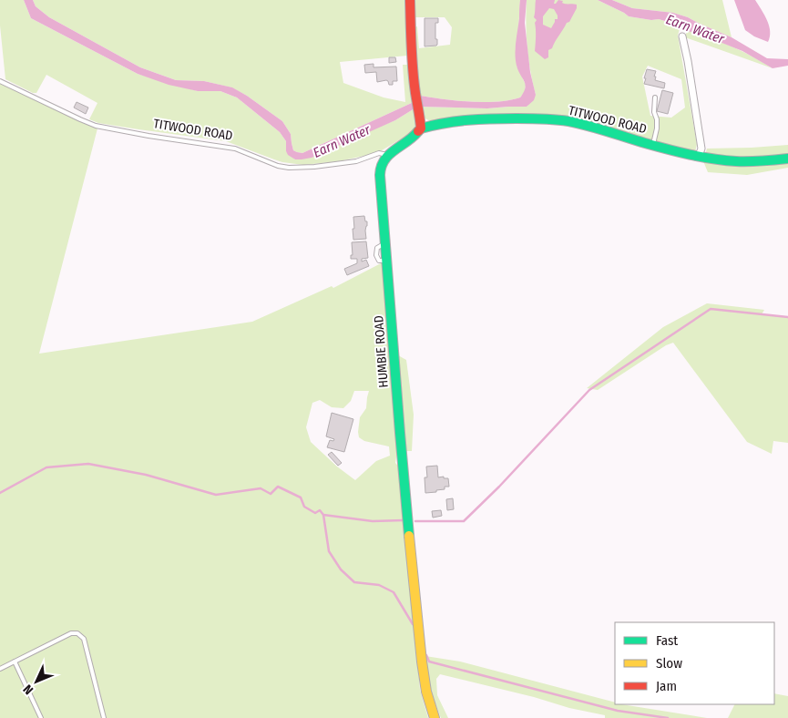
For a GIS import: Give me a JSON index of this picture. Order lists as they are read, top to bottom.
{
  "streets": {
    "street": ["TITWOOD ROAD", "HUMBIE ROAD"]
  },
  "crossings": [
    ["TITWOOD ROAD", "HUMBIE ROAD"]
  ],
  "water": ["Earn Water"],
  "legend": ["Fast", "Slow", "Jam"],
  "north": "bottom left"
}
